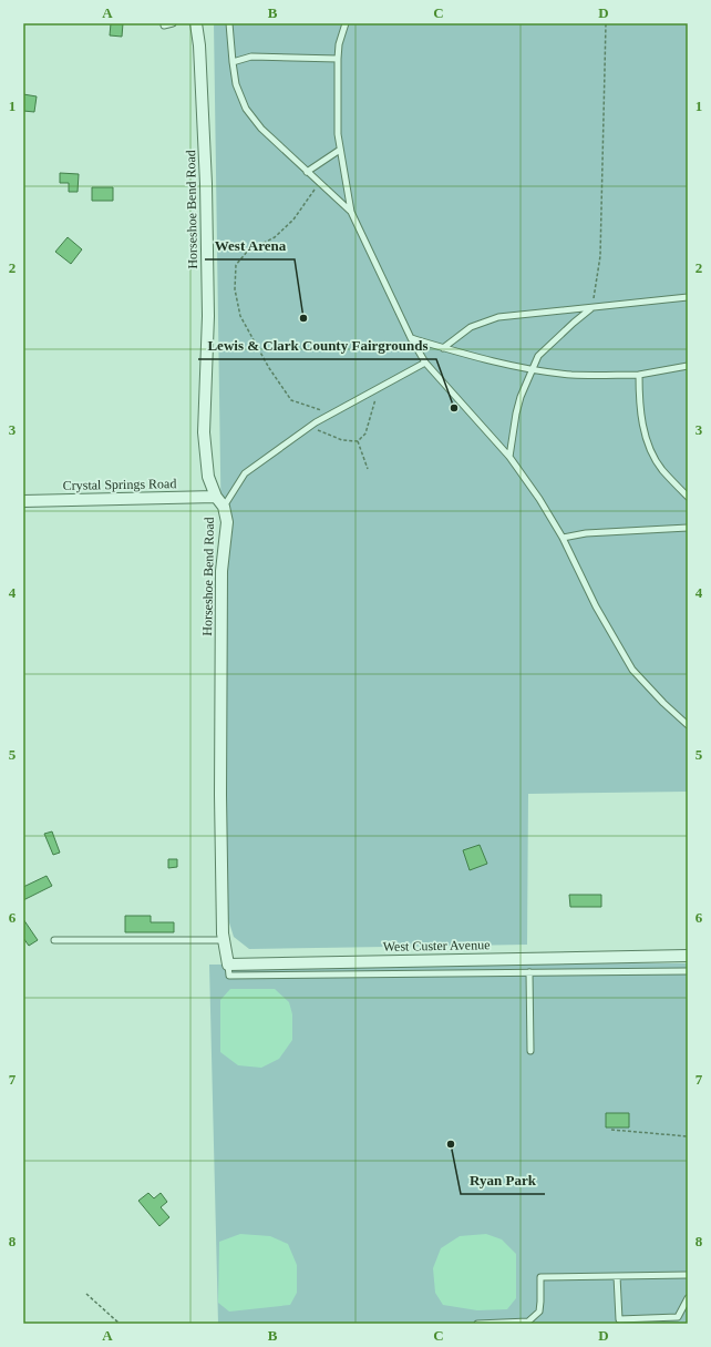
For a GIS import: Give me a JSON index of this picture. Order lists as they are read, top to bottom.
{
  "streets": {
    "street": ["Horseshoe Bend Road", "Crystal Springs Road", "West Custer Avenue"]
  },
  "crossings": [
    ["Horseshoe Bend Road", "Crystal Springs Road"]
  ],
  "places": ["West Arena", "Lewis & Clark County Fairgrounds", "Ryan Park"],
  "grid": {
    "columns": [
      "A",
      "B",
      "C",
      "D"
    ],
    "rows": [
      "1",
      "2",
      "3",
      "4",
      "5",
      "6",
      "7",
      "8"
    ]
  }
}
